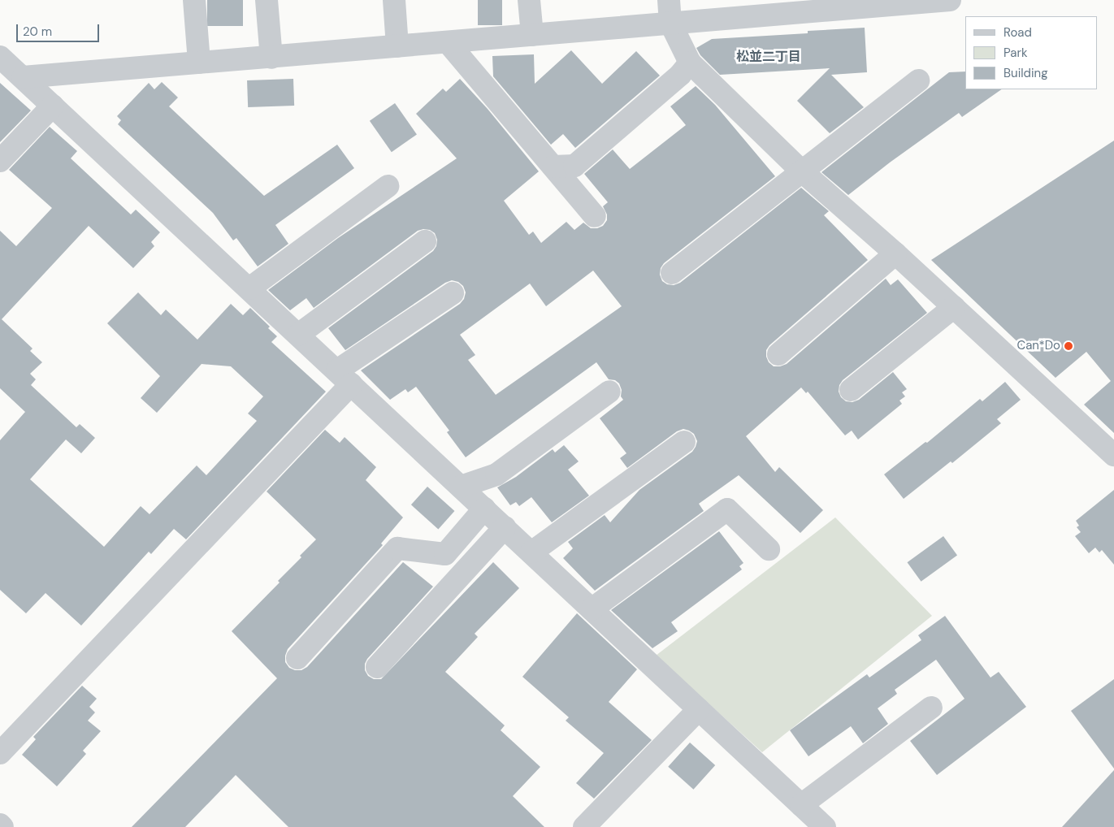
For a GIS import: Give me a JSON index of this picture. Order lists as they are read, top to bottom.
{
  "districts": ["松並二丁目"],
  "places": ["Can*Do"],
  "legend": ["Road", "Park", "Building"],
  "scale_bar": "20 m"
}
